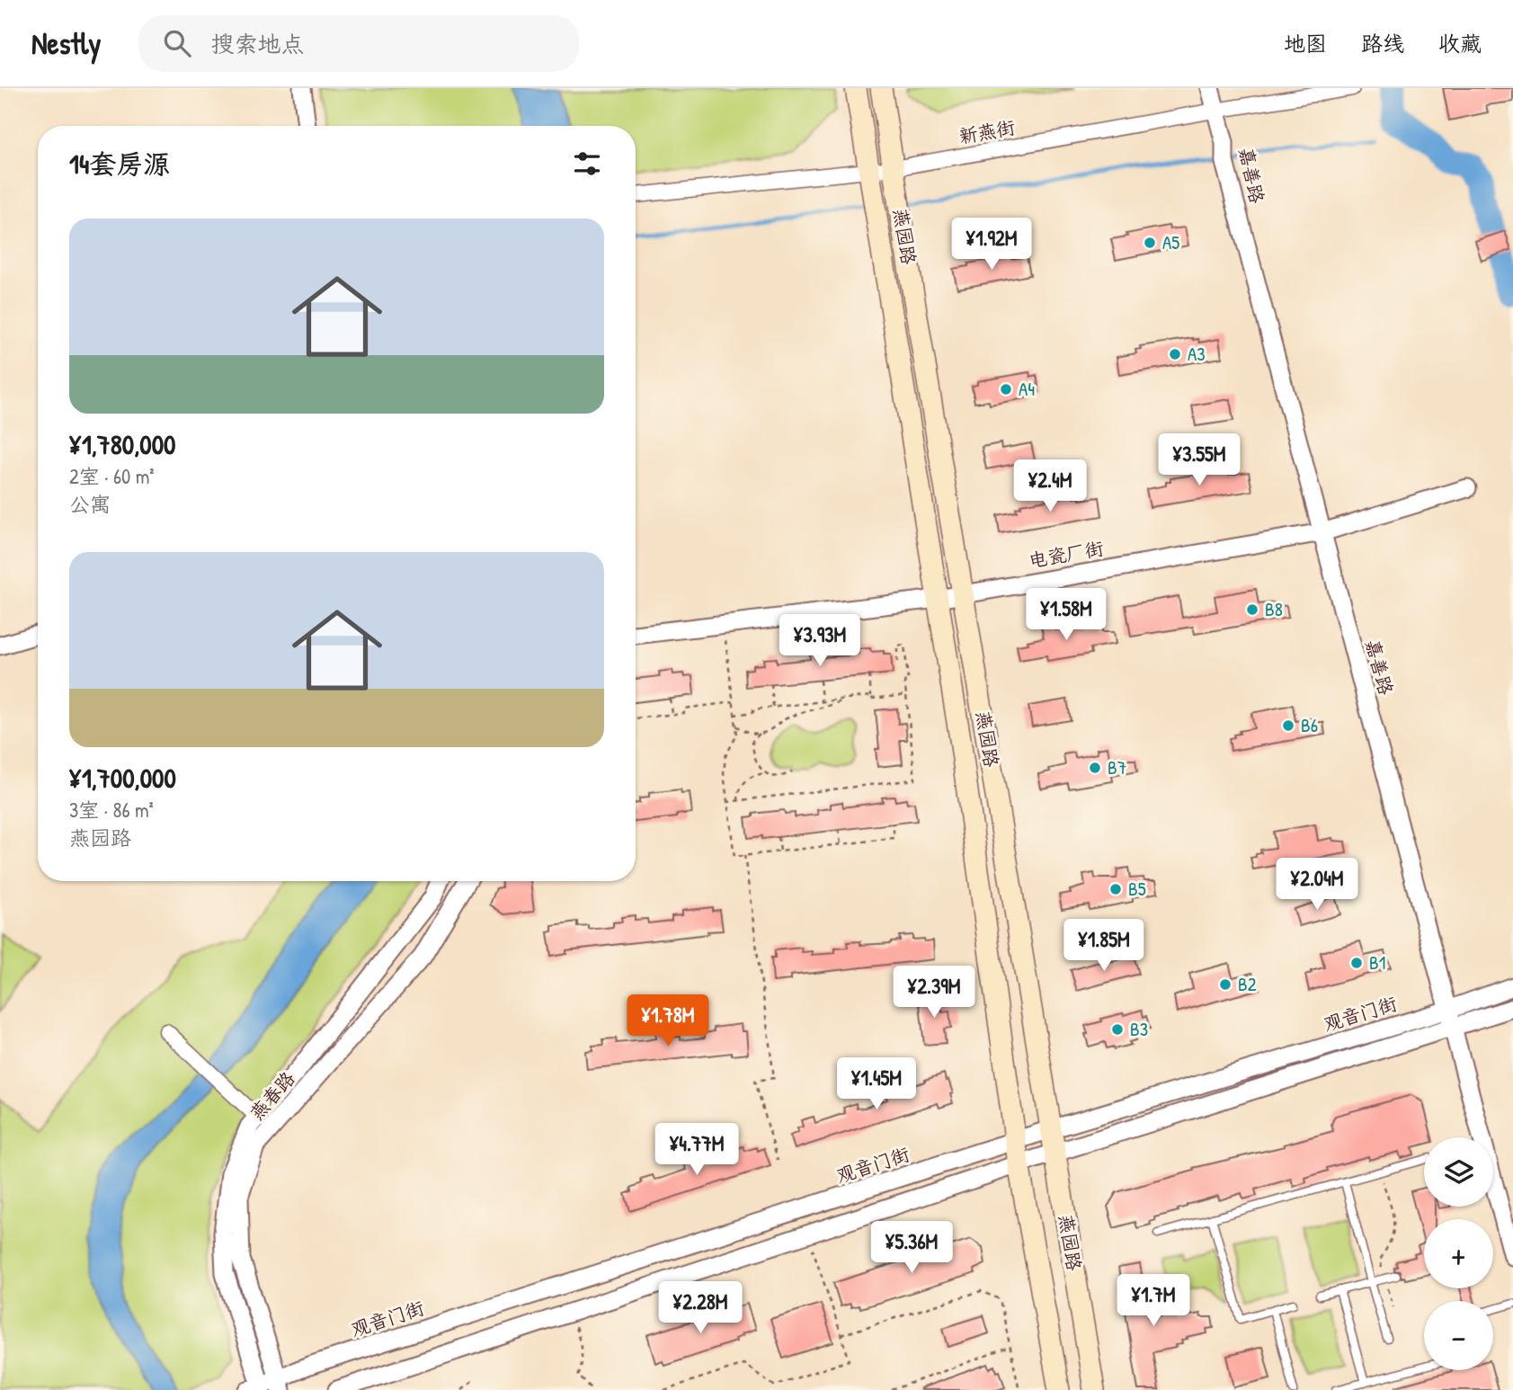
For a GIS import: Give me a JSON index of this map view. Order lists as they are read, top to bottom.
{
  "streets": {
    "main road": ["燕园路"],
    "street": [
      "新燕街",
      "嘉善路",
      "电瓷厂街",
      "观音门街",
      "燕春路"
    ]
  },
  "crossings": [
    ["新燕街", "嘉善路"],
    ["新燕街", "燕园路"],
    ["嘉善路", "电瓷厂街"],
    ["嘉善路", "观音门街"],
    ["燕园路", "电瓷厂街"],
    ["燕园路", "观音门街"],
    ["观音门街", "燕春路"]
  ],
  "places": [
    "A5",
    "A3",
    "A4",
    "B8",
    "B6",
    "B7",
    "B5",
    "B1",
    "B2",
    "B3"
  ],
  "page": {
    "header": "Nestly",
    "search": "搜索地点",
    "nav": ["地图", "路线", "收藏"],
    "heading": "14套房源",
    "list": [
      {
        "name": "¥1,780,000",
        "note": "2室 · 60 m² · 公寓"
      },
      {
        "name": "¥1,700,000",
        "note": "3室 · 86 m² · 燕园路"
      }
    ],
    "price": [
      "¥1.92M",
      "¥3.55M",
      "¥2.4M",
      "¥1.58M",
      "¥3.93M",
      "¥2.04M",
      "¥1.85M",
      "¥2.39M",
      "¥1.78M",
      "¥1.45M",
      "¥4.77M",
      "¥5.36M",
      "¥1.7M",
      "¥2.28M"
    ],
    "map_buttons": ["+", "−"]
  }
}
